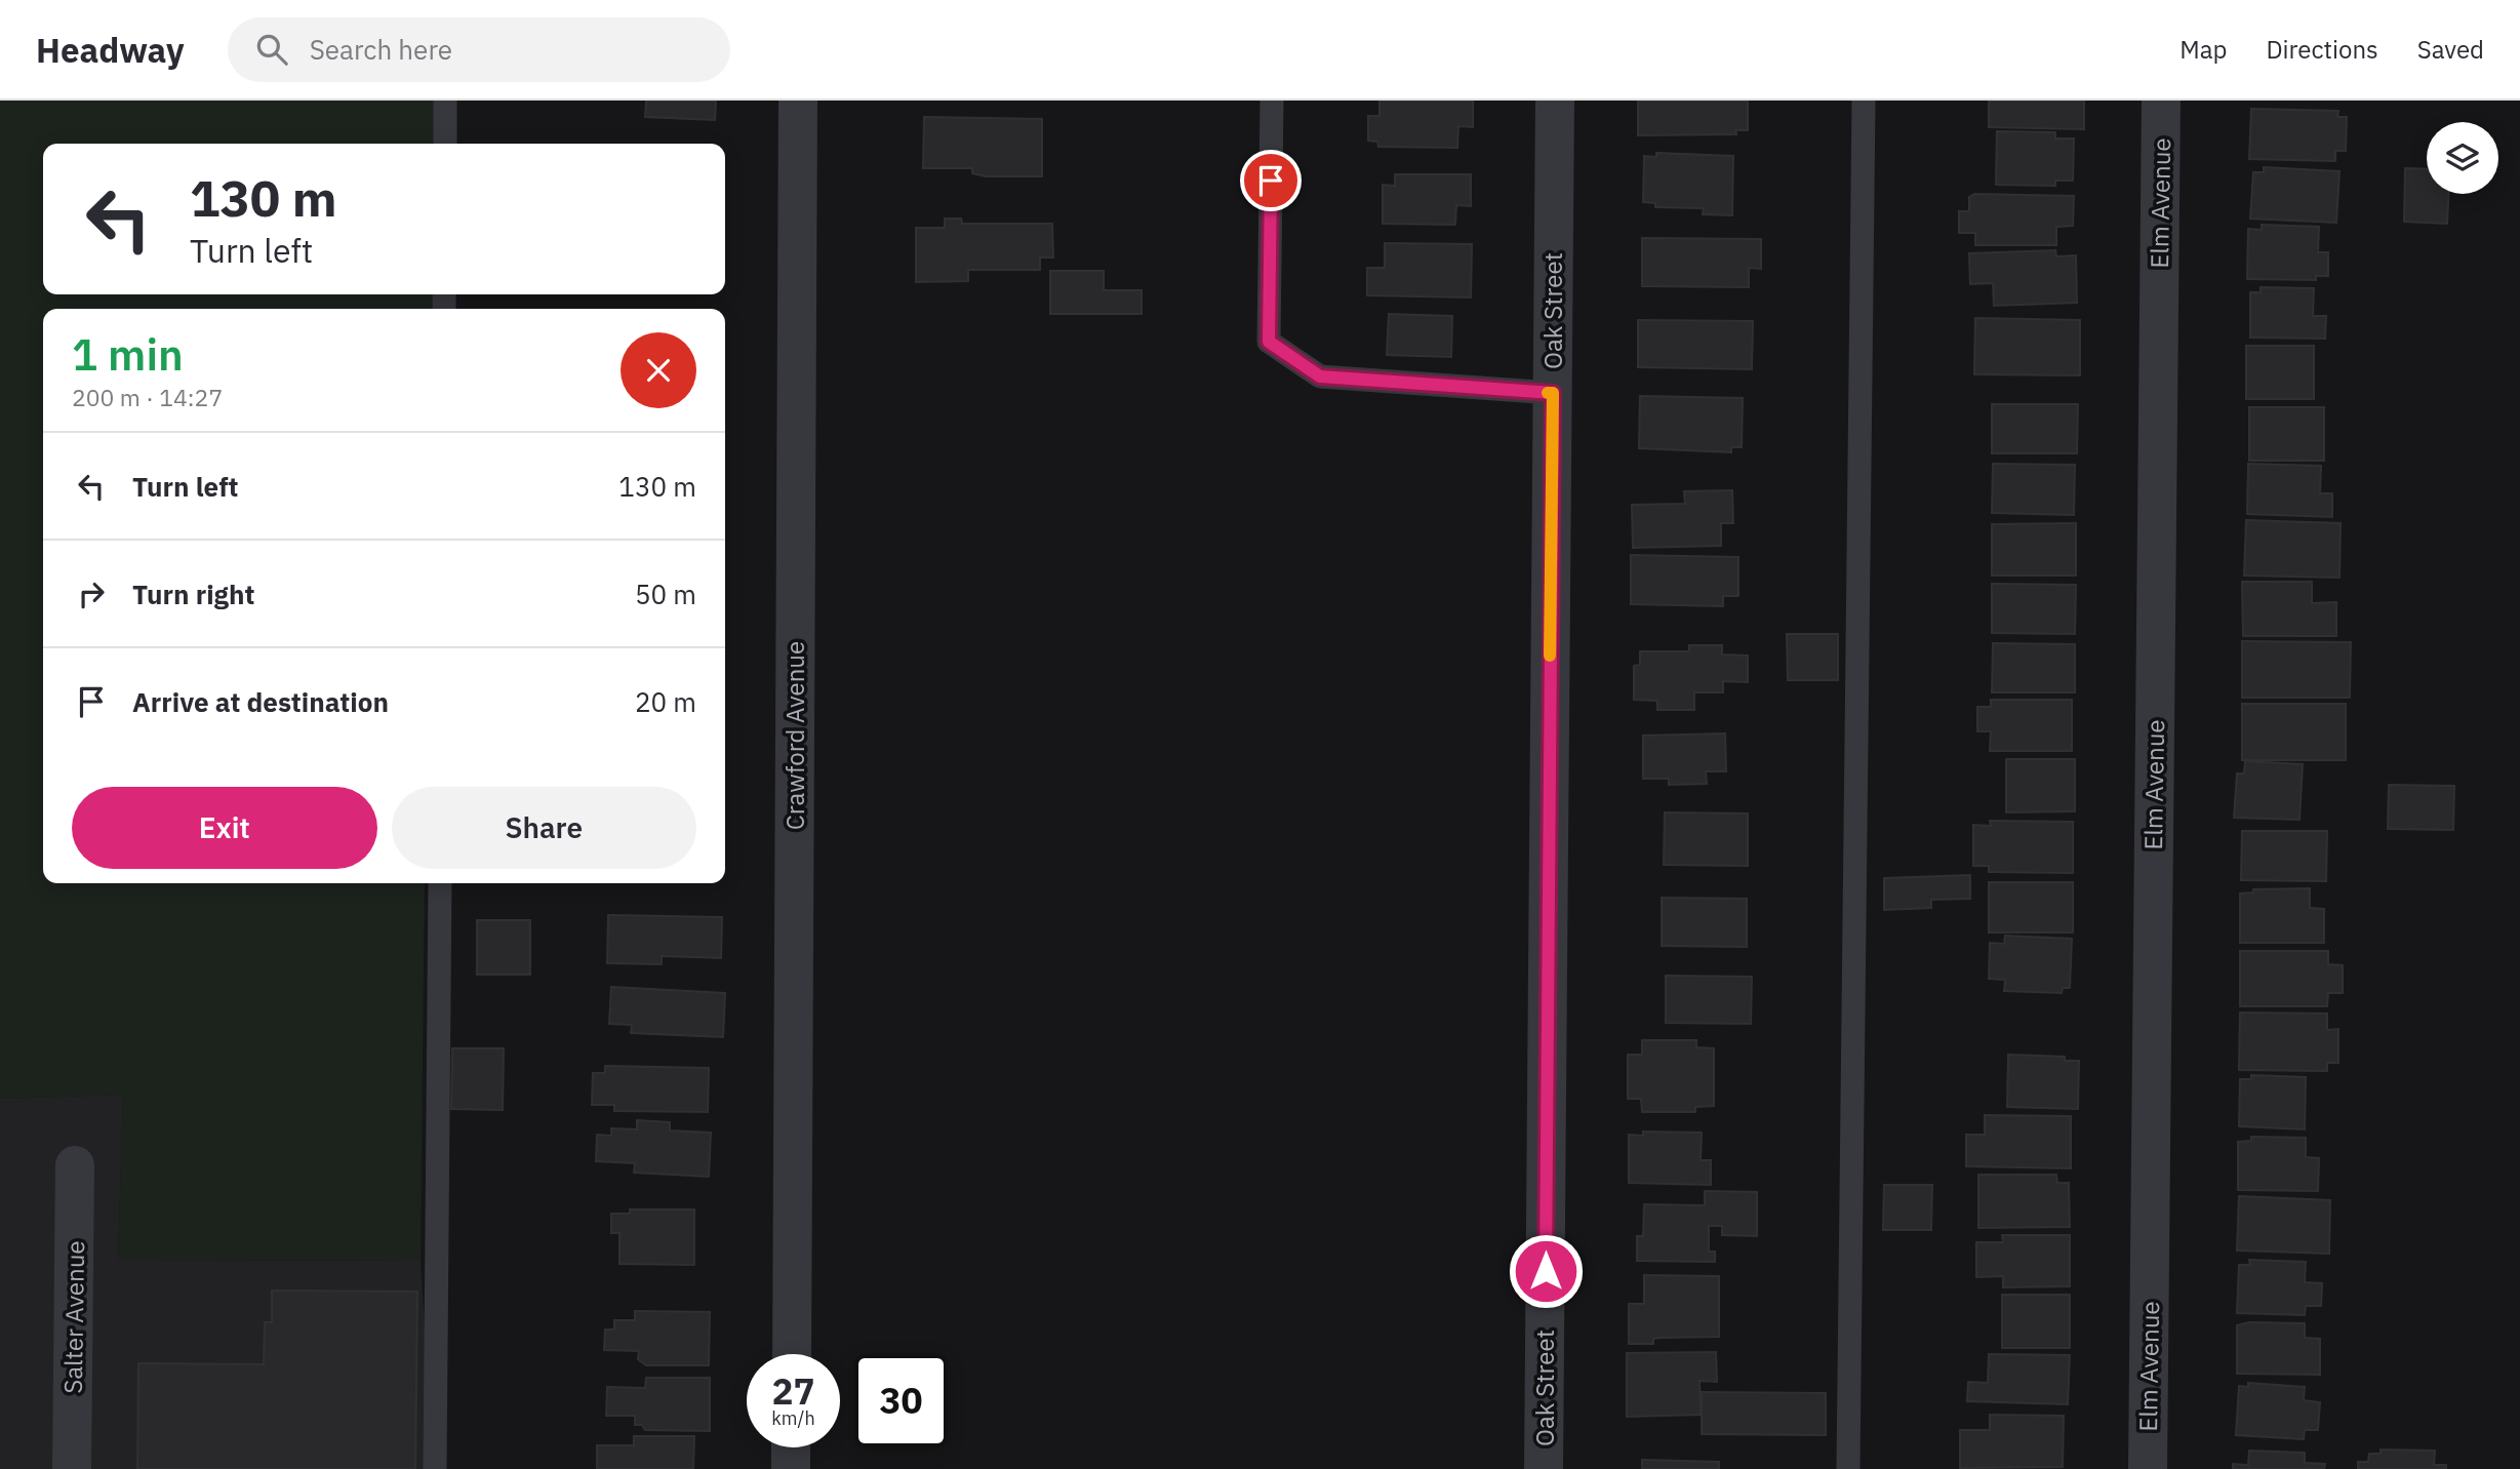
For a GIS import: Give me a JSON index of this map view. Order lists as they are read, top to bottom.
{
  "streets": {
    "street": [
      "Elm Avenue",
      "Oak Street",
      "Crawford Avenue",
      "Salter Avenue"
    ]
  },
  "page": {
    "header": "Headway",
    "search": "Search here",
    "nav": ["Map", "Directions", "Saved"],
    "turn": ["130 m", "Turn left"],
    "heading": ["1 min", "200 m · 14:27"],
    "list": [
      {
        "name": "Turn left",
        "value": "130 m"
      },
      {
        "name": "Turn right",
        "value": "50 m"
      },
      {
        "name": "Arrive at destination",
        "value": "20 m"
      }
    ],
    "buttons": ["Exit", "Share"],
    "speed": "27 km/h",
    "limit": "30"
  }
}
